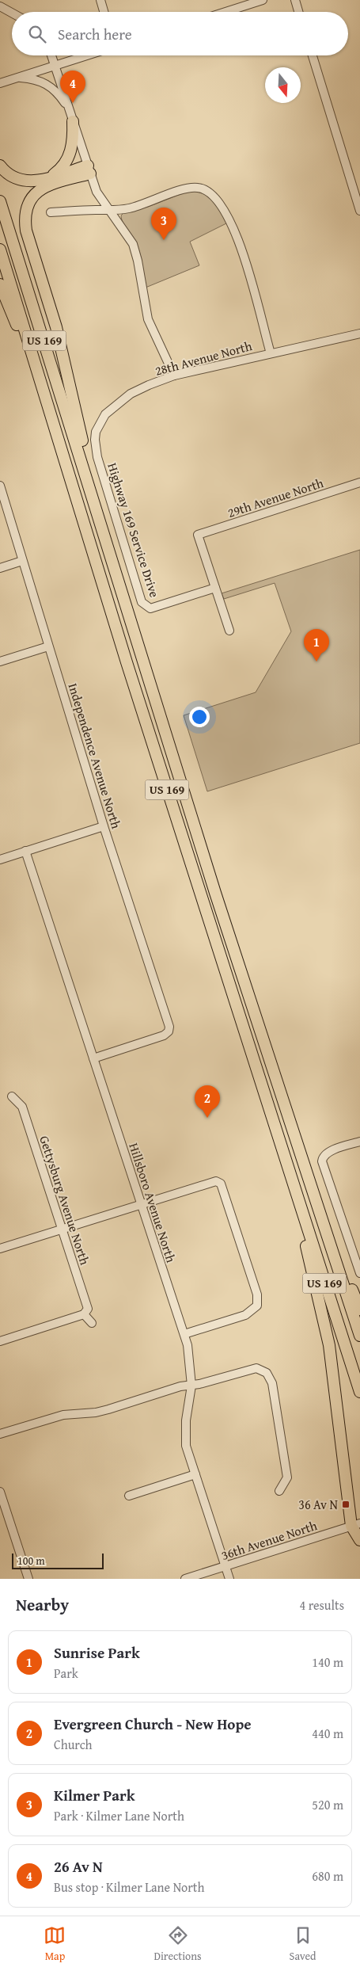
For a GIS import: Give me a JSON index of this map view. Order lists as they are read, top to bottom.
{
  "streets": {
    "highway": ["US 169"],
    "street": [
      "28th Avenue North",
      "29th Avenue North",
      "Highway 169 Service Drive",
      "Independence Avenue North",
      "Gettysburg Avenue North",
      "Hillsboro Avenue North",
      "36th Avenue North"
    ]
  },
  "crossings": [
    ["28th Avenue North", "Highway 169 Service Drive"],
    ["29th Avenue North", "Highway 169 Service Drive"],
    ["Independence Avenue North", "Hillsboro Avenue North"],
    ["Hillsboro Avenue North", "36th Avenue North"]
  ],
  "places": {
    "transit": ["36 Av N"]
  },
  "scale_bar": "100 m",
  "north": "bottom",
  "page": {
    "search": "Search here",
    "pins": [
      "4",
      "3",
      "1",
      "2"
    ],
    "scale": "100 m",
    "heading": ["Nearby", "4 results"],
    "list": [
      {
        "mark": "1",
        "name": "Sunrise Park",
        "note": "Park",
        "value": "140 m"
      },
      {
        "mark": "2",
        "name": "Evergreen Church - New Hope",
        "note": "Church",
        "value": "440 m"
      },
      {
        "mark": "3",
        "name": "Kilmer Park",
        "note": "Park · Kilmer Lane North",
        "value": "520 m"
      },
      {
        "mark": "4",
        "name": "26 Av N",
        "note": "Bus stop · Kilmer Lane North",
        "value": "680 m"
      }
    ],
    "nav": ["Map", "Directions", "Saved"]
  }
}
